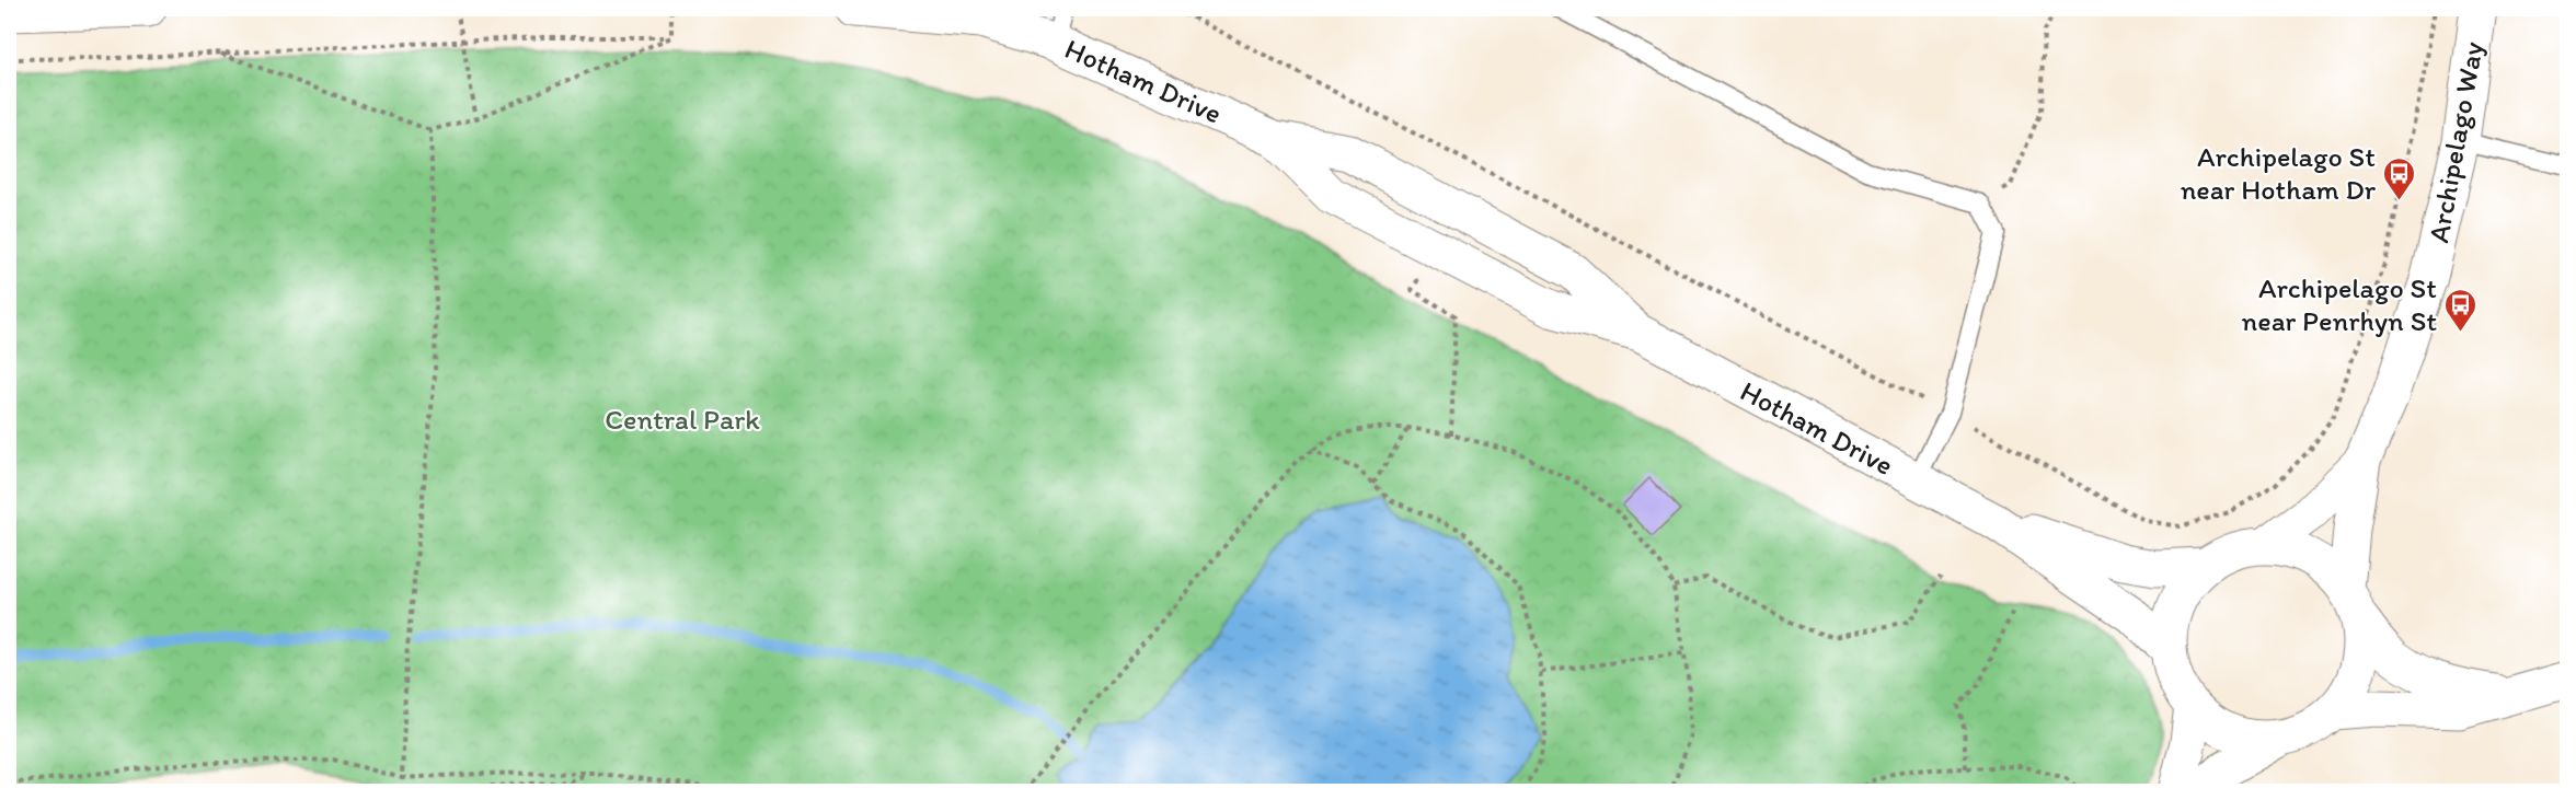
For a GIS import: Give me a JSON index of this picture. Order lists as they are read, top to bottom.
{
  "streets": {
    "street": ["Hotham Drive", "Archipelago Way"]
  },
  "crossings": [
    ["Hotham Drive", "Archipelago Way"]
  ],
  "parks": ["Central Park"],
  "places": {
    "bus stop": ["Archipelago St near Hotham Dr", "Archipelago St near Penrhyn St"]
  }
}
